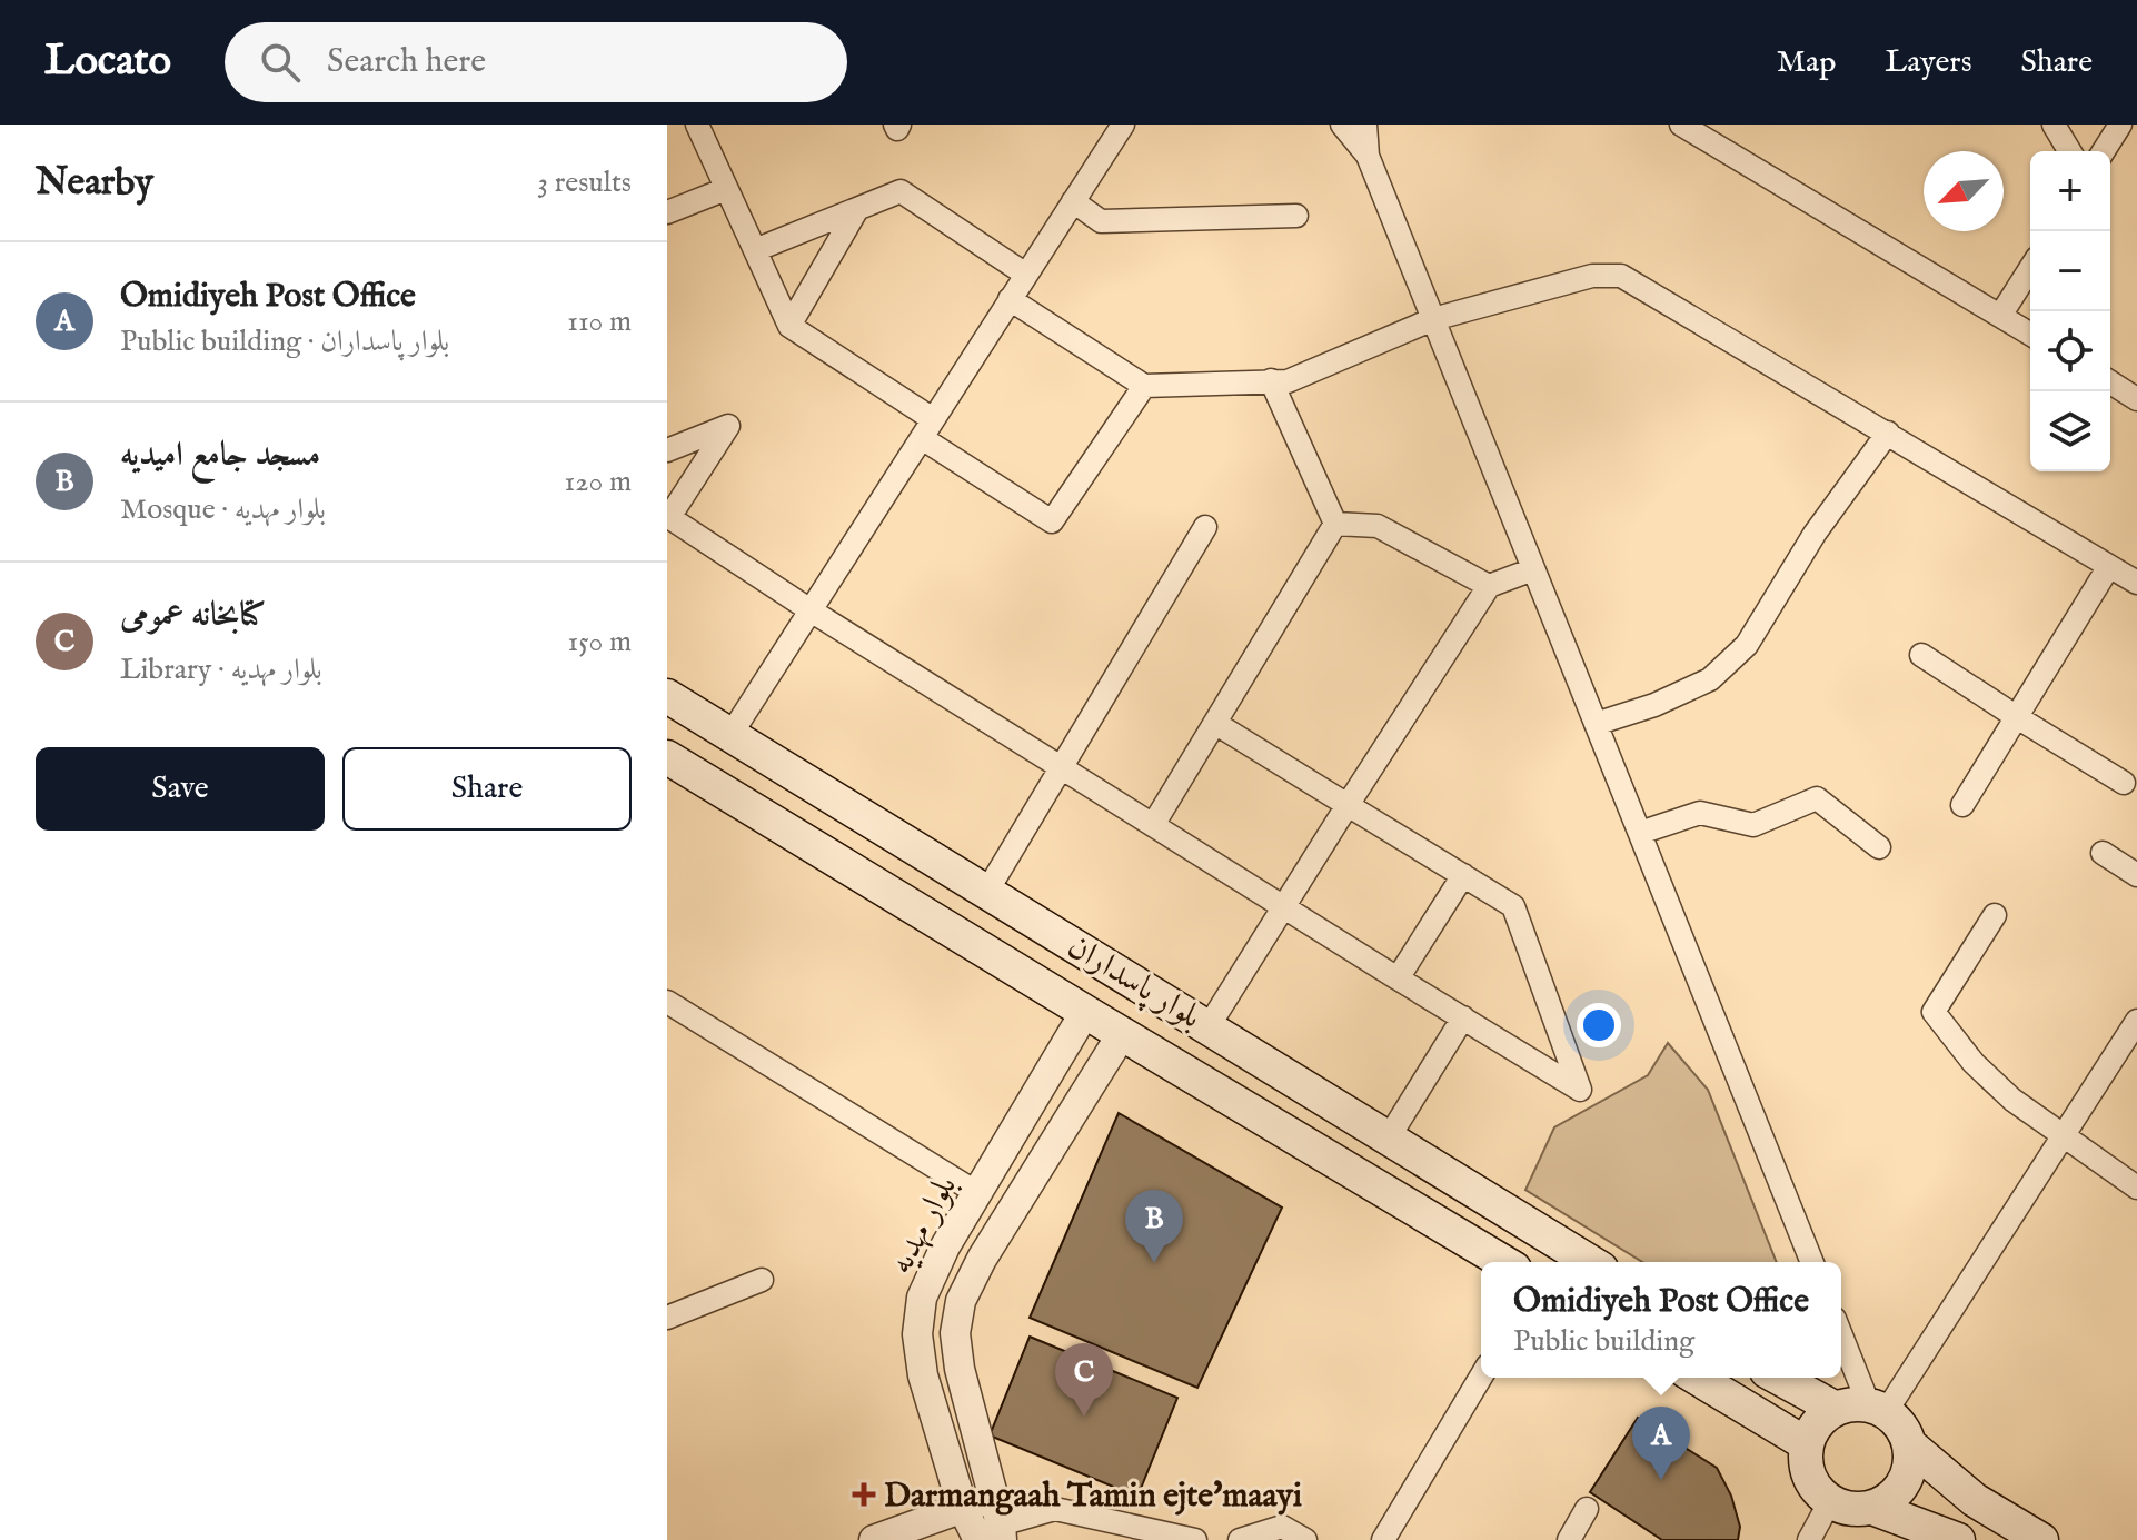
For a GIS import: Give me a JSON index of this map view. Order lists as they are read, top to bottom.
{
  "streets": {
    "main road": ["بلوار پاسداران"],
    "street": ["بلوار مهدیه"]
  },
  "crossings": [
    ["بلوار پاسداران", "بلوار مهدیه"]
  ],
  "places": {
    "health": ["Darmangaah Tamin ejte'maayi"]
  },
  "north": "bottom left",
  "page": {
    "header": "Locato",
    "search": "Search here",
    "nav": ["Map", "Layers", "Share"],
    "heading": ["Nearby", "3 results"],
    "map_buttons": ["+", "−"],
    "list": [
      {
        "mark": "A",
        "name": "Omidiyeh Post Office",
        "note": "Public building · بلوار پاسداران",
        "value": "110 m"
      },
      {
        "mark": "B",
        "name": "مسجد جامع امیدیه",
        "note": "Mosque · بلوار مهدیه",
        "value": "120 m"
      },
      {
        "mark": "C",
        "name": "کتابخانه عمومی",
        "note": "Library · بلوار مهدیه",
        "value": "150 m"
      }
    ],
    "buttons": ["Save", "Share"],
    "pins": ["B", "C", "A"],
    "popup": ["Omidiyeh Post Office", "Public building"]
  }
}
